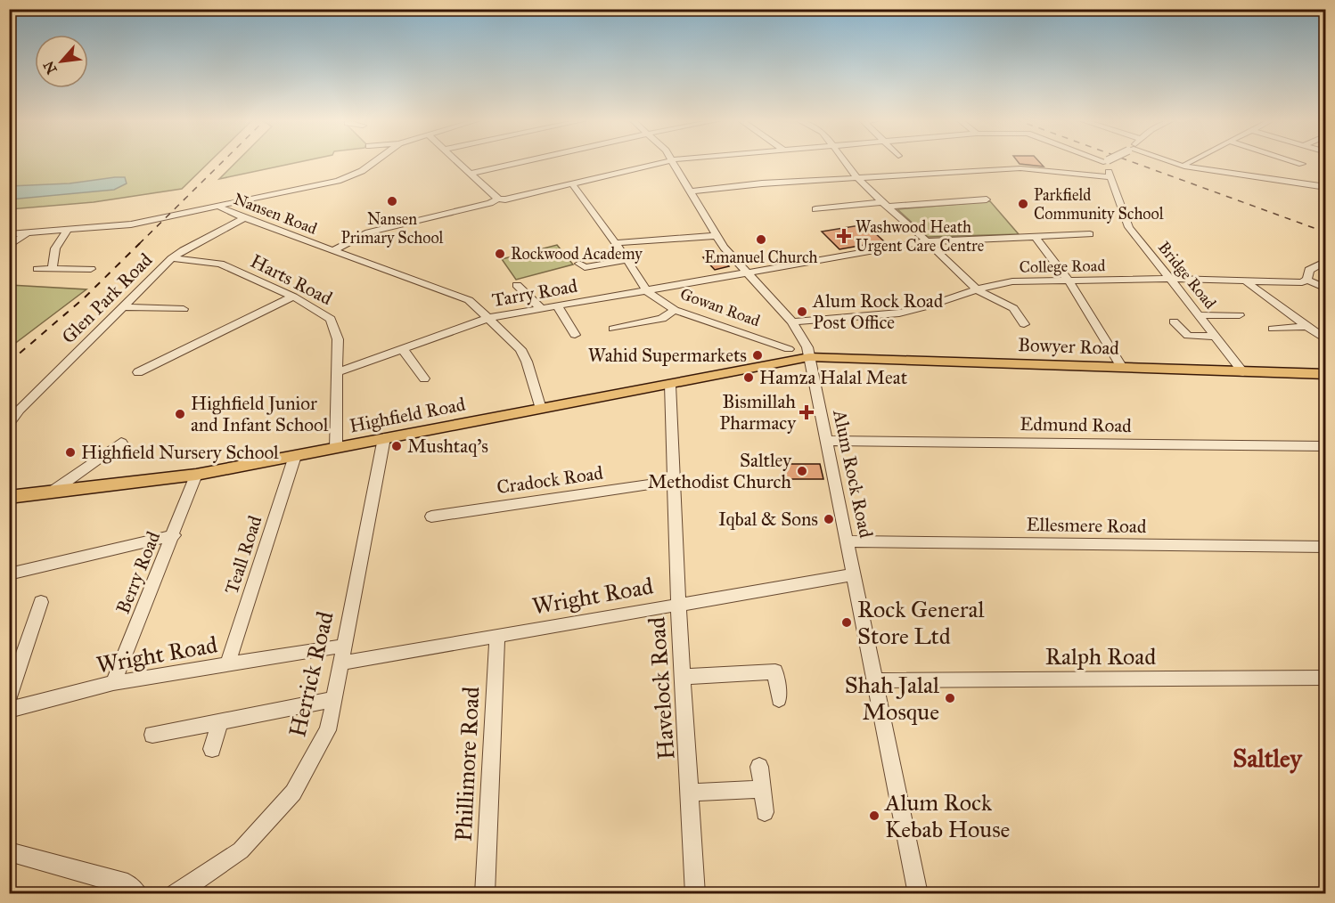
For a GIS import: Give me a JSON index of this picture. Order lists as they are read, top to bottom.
{
  "streets": {
    "main road": ["Bowyer Road", "Highfield Road"],
    "street": [
      "Nansen Road",
      "College Road",
      "Bridge Road",
      "Harts Road",
      "Tarry Road",
      "Glen Park Road",
      "Gowan Road",
      "Edmund Road",
      "Alum Rock Road",
      "Cradock Road",
      "Ellesmere Road",
      "Teall Road",
      "Berry Road",
      "Wright Road",
      "Ralph Road",
      "Herrick Road",
      "Havelock Road",
      "Phillimore Road"
    ]
  },
  "crossings": [
    ["Nansen Road", "Tarry Road"],
    ["Nansen Road", "Glen Park Road"],
    ["Nansen Road", "Highfield Road"],
    ["College Road", "Bridge Road"],
    ["College Road", "Alum Rock Road"],
    ["Bridge Road", "Bowyer Road"],
    ["Harts Road", "Tarry Road"],
    ["Harts Road", "Glen Park Road"],
    ["Harts Road", "Highfield Road"],
    ["Tarry Road", "Gowan Road"],
    ["Tarry Road", "Alum Rock Road"],
    ["Bowyer Road", "Highfield Road"],
    ["Bowyer Road", "Alum Rock Road"],
    ["Highfield Road", "Alum Rock Road"],
    ["Highfield Road", "Teall Road"],
    ["Highfield Road", "Berry Road"],
    ["Highfield Road", "Herrick Road"],
    ["Highfield Road", "Havelock Road"],
    ["Edmund Road", "Alum Rock Road"],
    ["Alum Rock Road", "Ellesmere Road"],
    ["Alum Rock Road", "Wright Road"],
    ["Alum Rock Road", "Ralph Road"],
    ["Cradock Road", "Havelock Road"],
    ["Teall Road", "Wright Road"],
    ["Berry Road", "Wright Road"],
    ["Wright Road", "Herrick Road"],
    ["Wright Road", "Havelock Road"],
    ["Wright Road", "Phillimore Road"]
  ],
  "districts": ["Saltley"],
  "places": {
    "other": [
      "Nansen Primary School",
      "Parkfield Community School",
      "Emanuel Church",
      "Rockwood Academy",
      "Alum Rock Road Post Office",
      "Wahid Supermarkets",
      "Hamza Halal Meat",
      "Highfield Junior and Infant School",
      "Mushtaq's",
      "Highfield Nursery School",
      "Saltley Methodist Church",
      "Iqbal & Sons",
      "Rock General Store Ltd",
      "Shah Jalal Mosque",
      "Alum Rock Kebab House"
    ],
    "health": ["Washwood Heath Urgent Care Centre", "Bismillah Pharmacy"]
  },
  "north": "bottom left"
}
